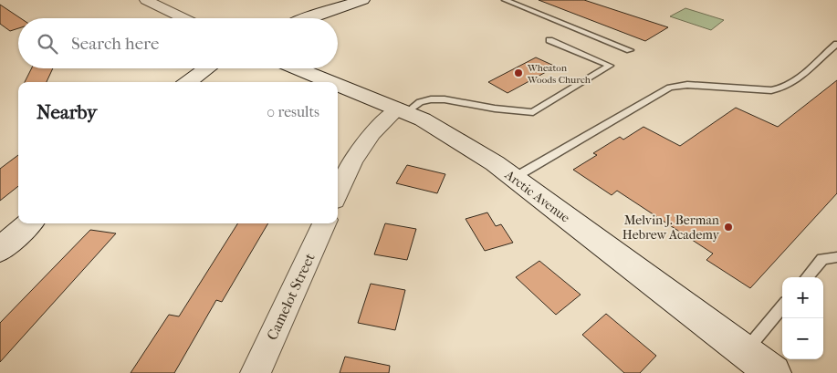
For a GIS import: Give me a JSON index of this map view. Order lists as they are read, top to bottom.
{
  "streets": {
    "street": ["Arctic Avenue", "Camelot Street"]
  },
  "places": ["Wheaton Woods Church", "Melvin J. Berman Hebrew Academy"],
  "page": {
    "search": "Search here",
    "heading": ["Nearby", "0 results"],
    "map_buttons": ["+", "−"]
  }
}
